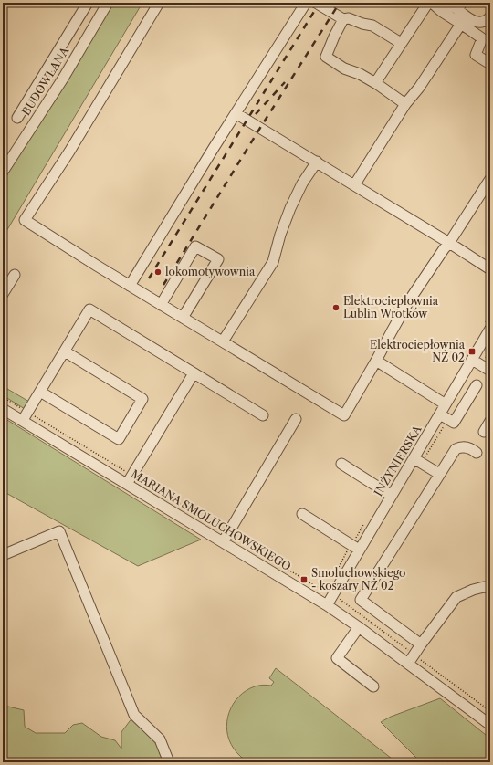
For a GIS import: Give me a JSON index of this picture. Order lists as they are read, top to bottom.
{
  "streets": {
    "street": ["BUDOWLANA", "INŻYNIERSKA", "MARIANA SMOLUCHOWSKIEGO"]
  },
  "crossings": [
    ["INŻYNIERSKA", "MARIANA SMOLUCHOWSKIEGO"]
  ],
  "places": {
    "other": ["lokomotywownia", "Elektrociepłownia Lublin Wrotków"],
    "transit": ["Elektrociepłownia NŻ 02", "Smoluchowskiego - koszary NŻ 02"]
  }
}
